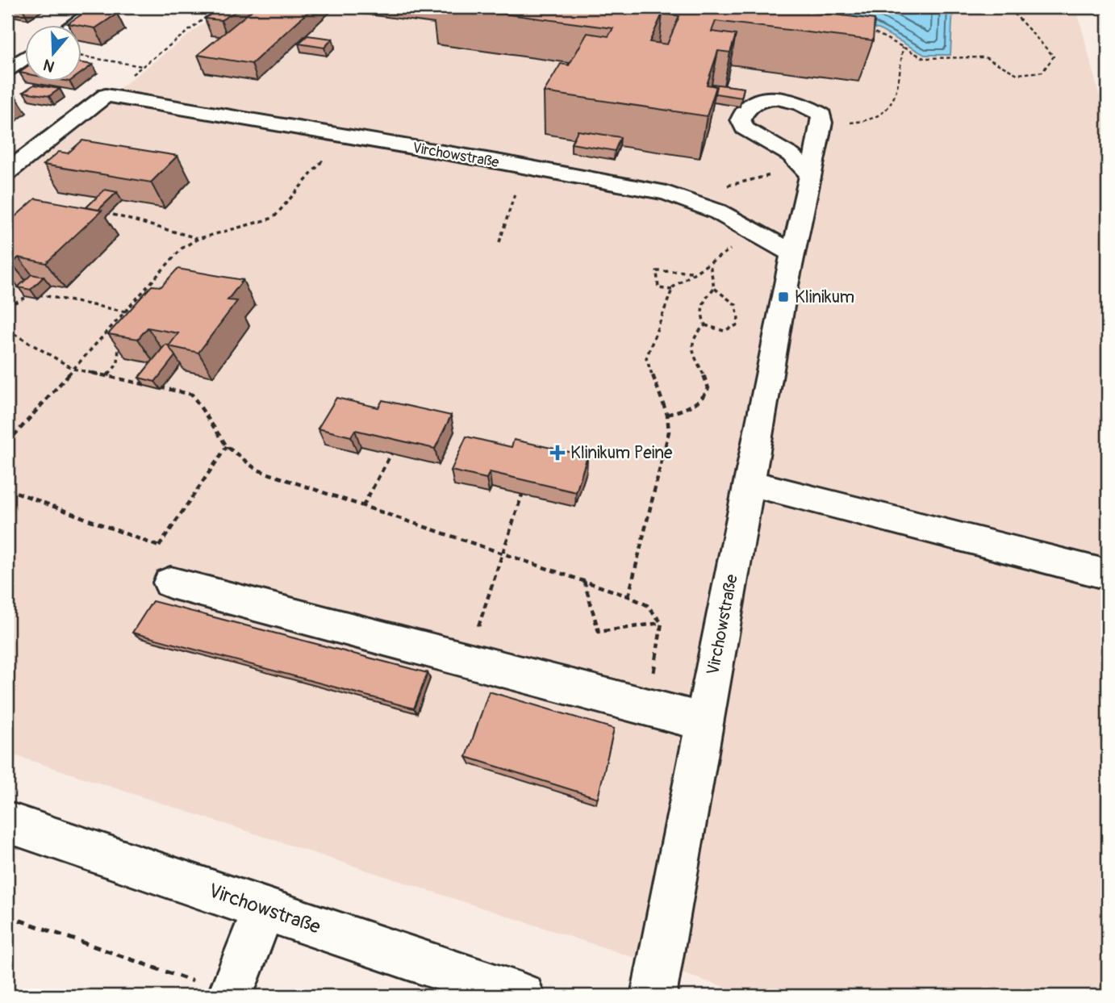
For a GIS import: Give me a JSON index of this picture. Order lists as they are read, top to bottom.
{
  "streets": {
    "street": ["Virchowstraße"]
  },
  "places": {
    "transit": ["Klinikum"],
    "health": ["Klinikum Peine"]
  },
  "north": "bottom"
}
